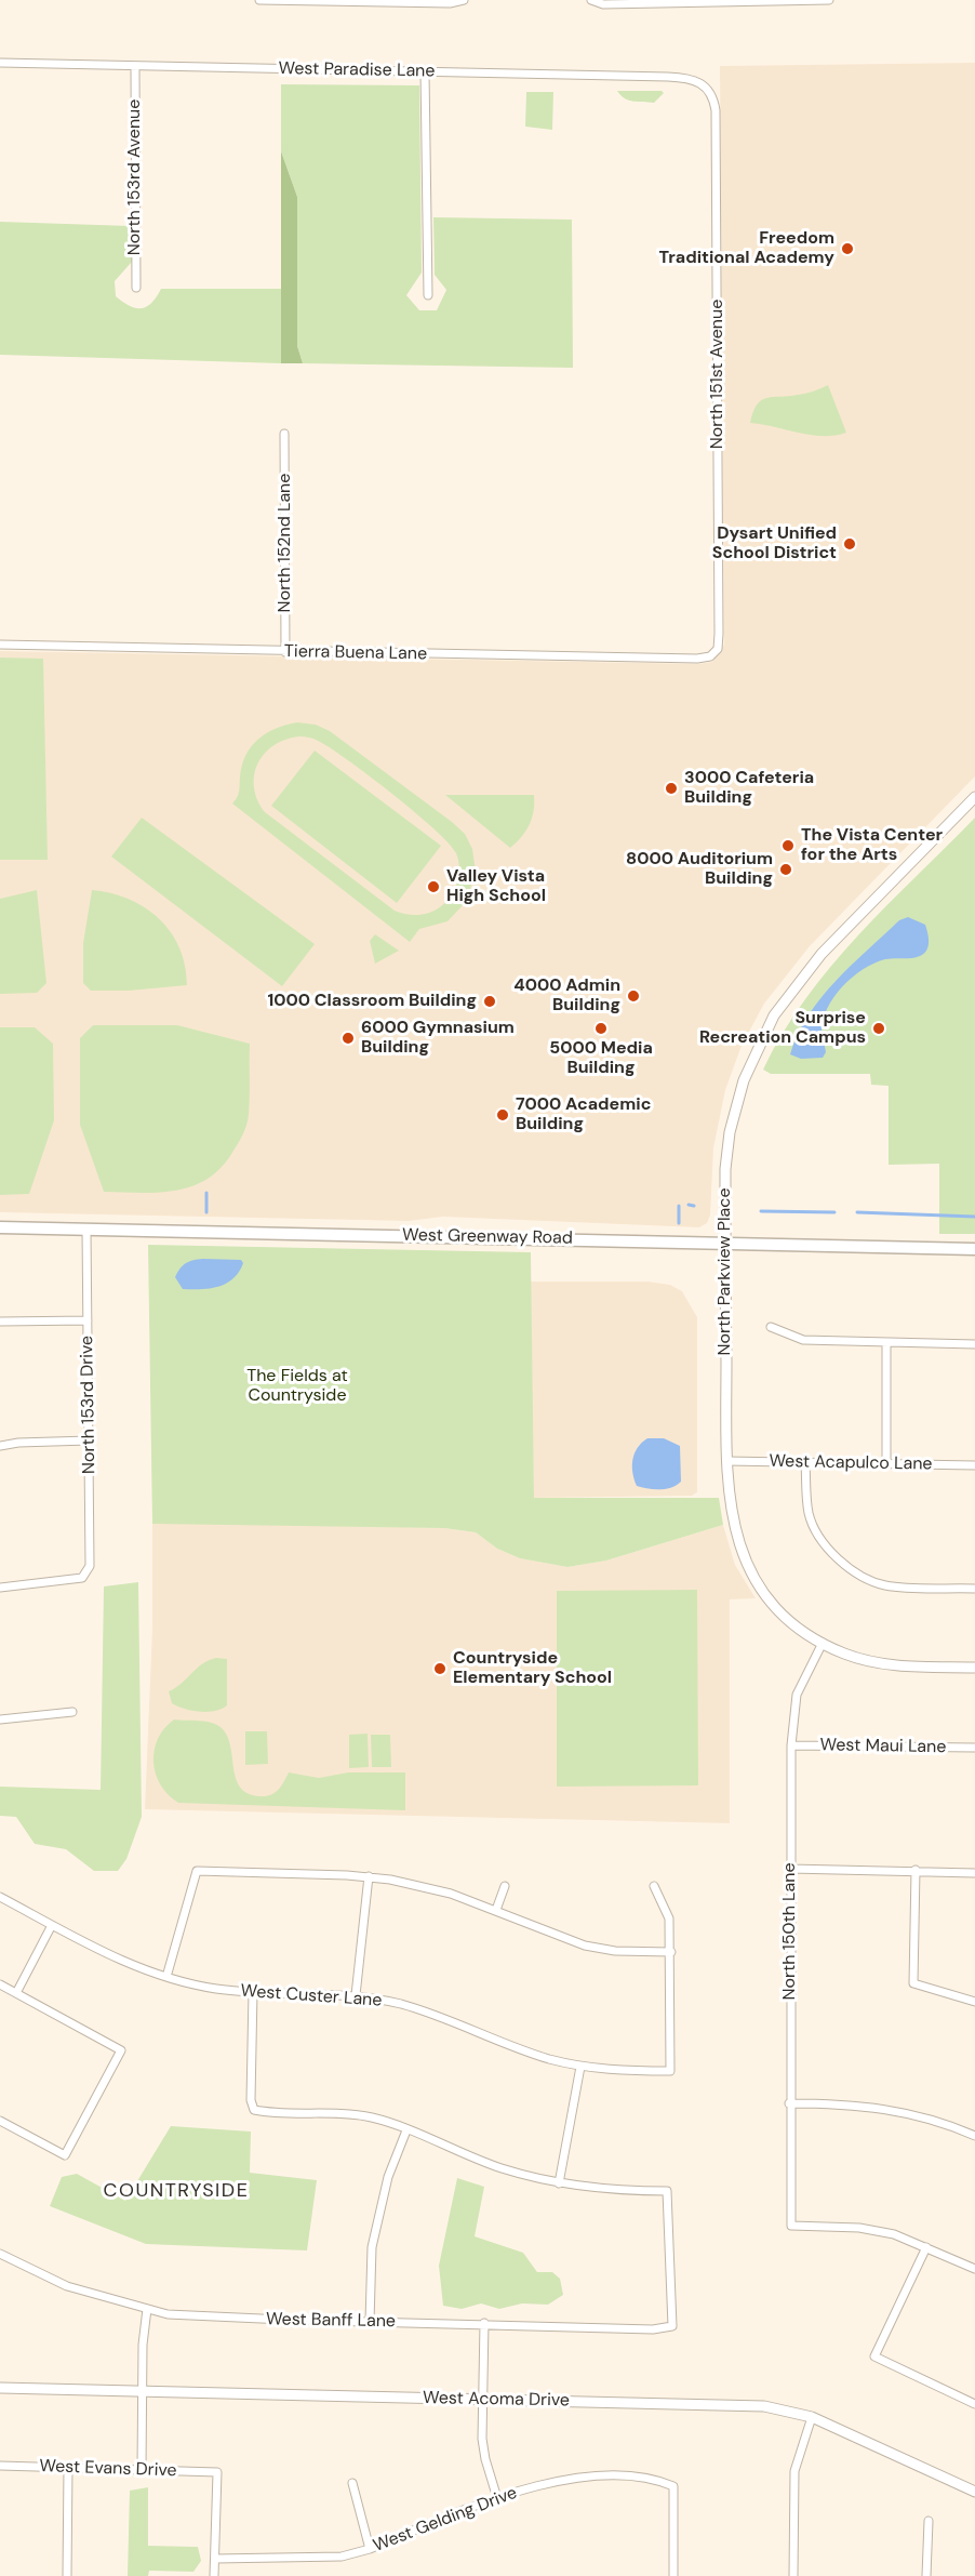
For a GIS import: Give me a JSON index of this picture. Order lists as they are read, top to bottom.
{
  "streets": {
    "main road": ["West Greenway Road"],
    "street": [
      "West Paradise Lane",
      "North 153rd Avenue",
      "North 151st Avenue",
      "North 152nd Lane",
      "Tierra Buena Lane",
      "North Parkview Place",
      "North 153rd Drive",
      "West Acapulco Lane",
      "West Maui Lane",
      "North 150th Lane",
      "West Custer Lane",
      "West Banff Lane",
      "West Acoma Drive",
      "West Evans Drive",
      "West Gelding Drive"
    ]
  },
  "crossings": [
    ["West Paradise Lane", "North 153rd Avenue"],
    ["West Paradise Lane", "North 151st Avenue"],
    ["North 151st Avenue", "Tierra Buena Lane"],
    ["North 152nd Lane", "Tierra Buena Lane"],
    ["West Greenway Road", "North Parkview Place"],
    ["West Greenway Road", "North 153rd Drive"],
    ["North Parkview Place", "West Acapulco Lane"],
    ["North Parkview Place", "North 150th Lane"],
    ["West Maui Lane", "North 150th Lane"],
    ["West Evans Drive", "West Gelding Drive"]
  ],
  "districts": ["COUNTRYSIDE"],
  "parks": ["The Fields at Countryside"],
  "places": [
    "Freedom Traditional Academy",
    "Dysart Unified School District",
    "3000 Cafeteria Building",
    "The Vista Center for the Arts",
    "8000 Auditorium Building",
    "Valley Vista High School",
    "4000 Admin Building",
    "1000 Classroom Building",
    "5000 Media Building",
    "Surprise Recreation Campus",
    "6000 Gymnasium Building",
    "7000 Academic Building",
    "Countryside Elementary School"
  ]
}
